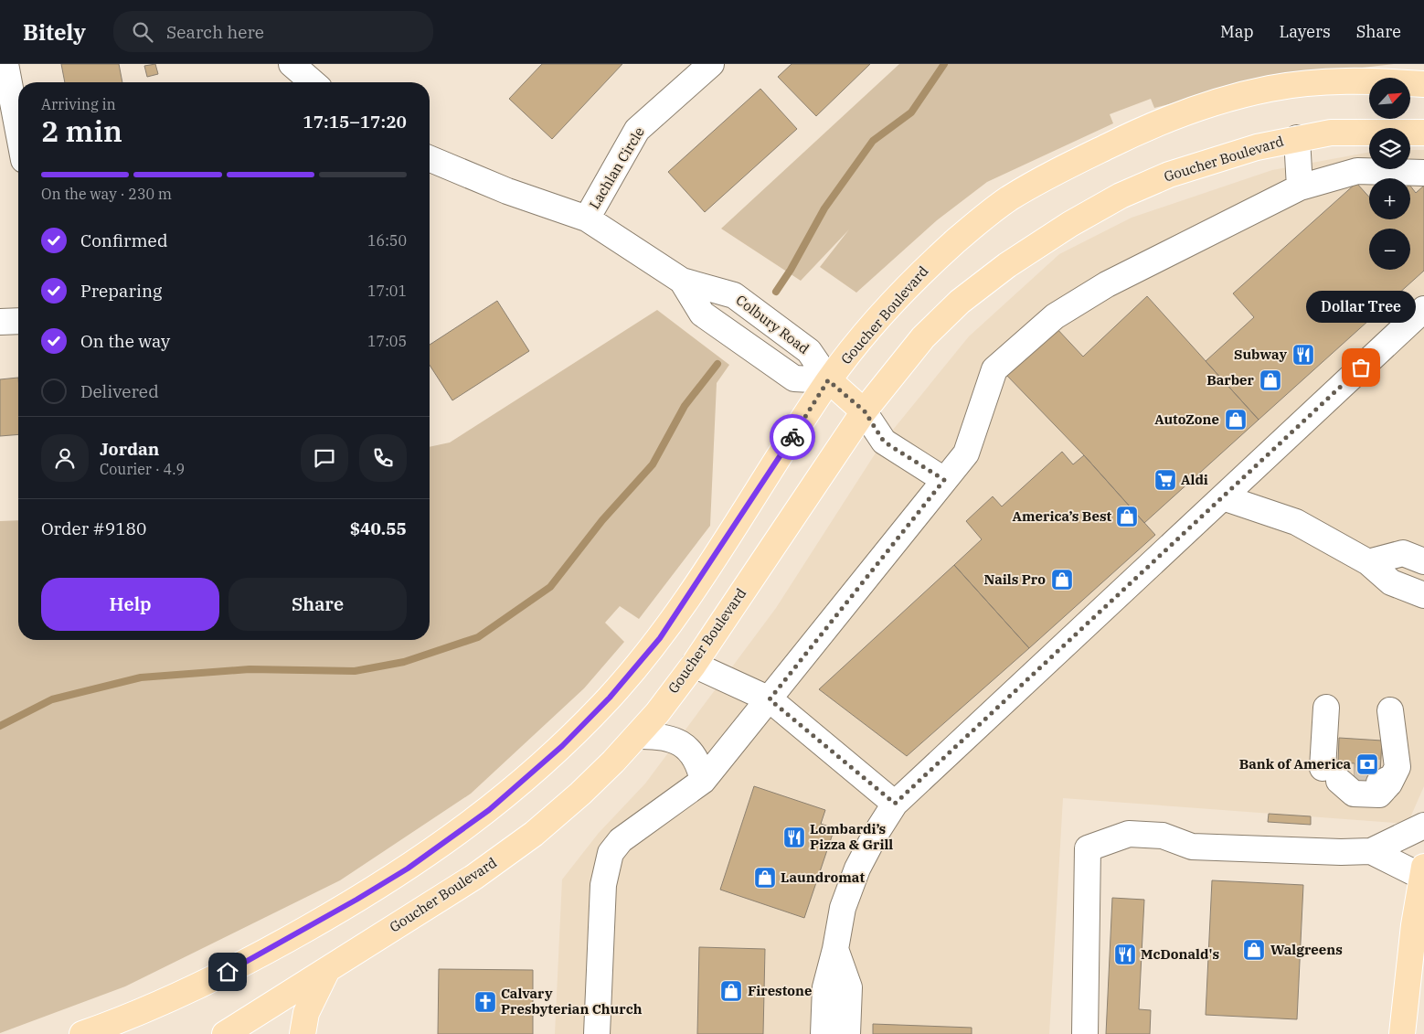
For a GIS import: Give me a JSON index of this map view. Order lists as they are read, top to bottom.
{
  "streets": {
    "main road": ["Goucher Boulevard"],
    "street": ["Lachlan Circle", "Colbury Road"]
  },
  "crossings": [
    ["Goucher Boulevard", "Colbury Road"],
    ["Lachlan Circle", "Colbury Road"]
  ],
  "places": {
    "restaurant": ["Subway", "Lombardi’s Pizza & Grill", "McDonald's"],
    "other": ["Dollar Tree"],
    "shop": [
      "Barber",
      "AutoZone",
      "America’s Best",
      "Nails Pro",
      "Laundromat",
      "Walgreens",
      "Firestone"
    ],
    "supermarket": ["Aldi"],
    "bank": ["Bank of America"],
    "church": ["Calvary Presbyterian Church"]
  },
  "north": "top right",
  "page": {
    "header": "Bitely",
    "search": "Search here",
    "nav": ["Map", "Layers", "Share"],
    "map_buttons": ["+", "−"],
    "heading": ["2 min", "Arriving in", "17:15–17:20"],
    "panel": [
      "Jordan",
      "Courier · 4.9",
      "Order #9180",
      "$40.55"
    ],
    "bar": "On the way · 230 m",
    "list": [
      ["Confirmed", "16:50"],
      ["Preparing", "17:01"],
      ["On the way", "17:05"],
      "Delivered"
    ],
    "bubble": "Dollar Tree",
    "buttons": ["Help", "Share"]
  }
}
